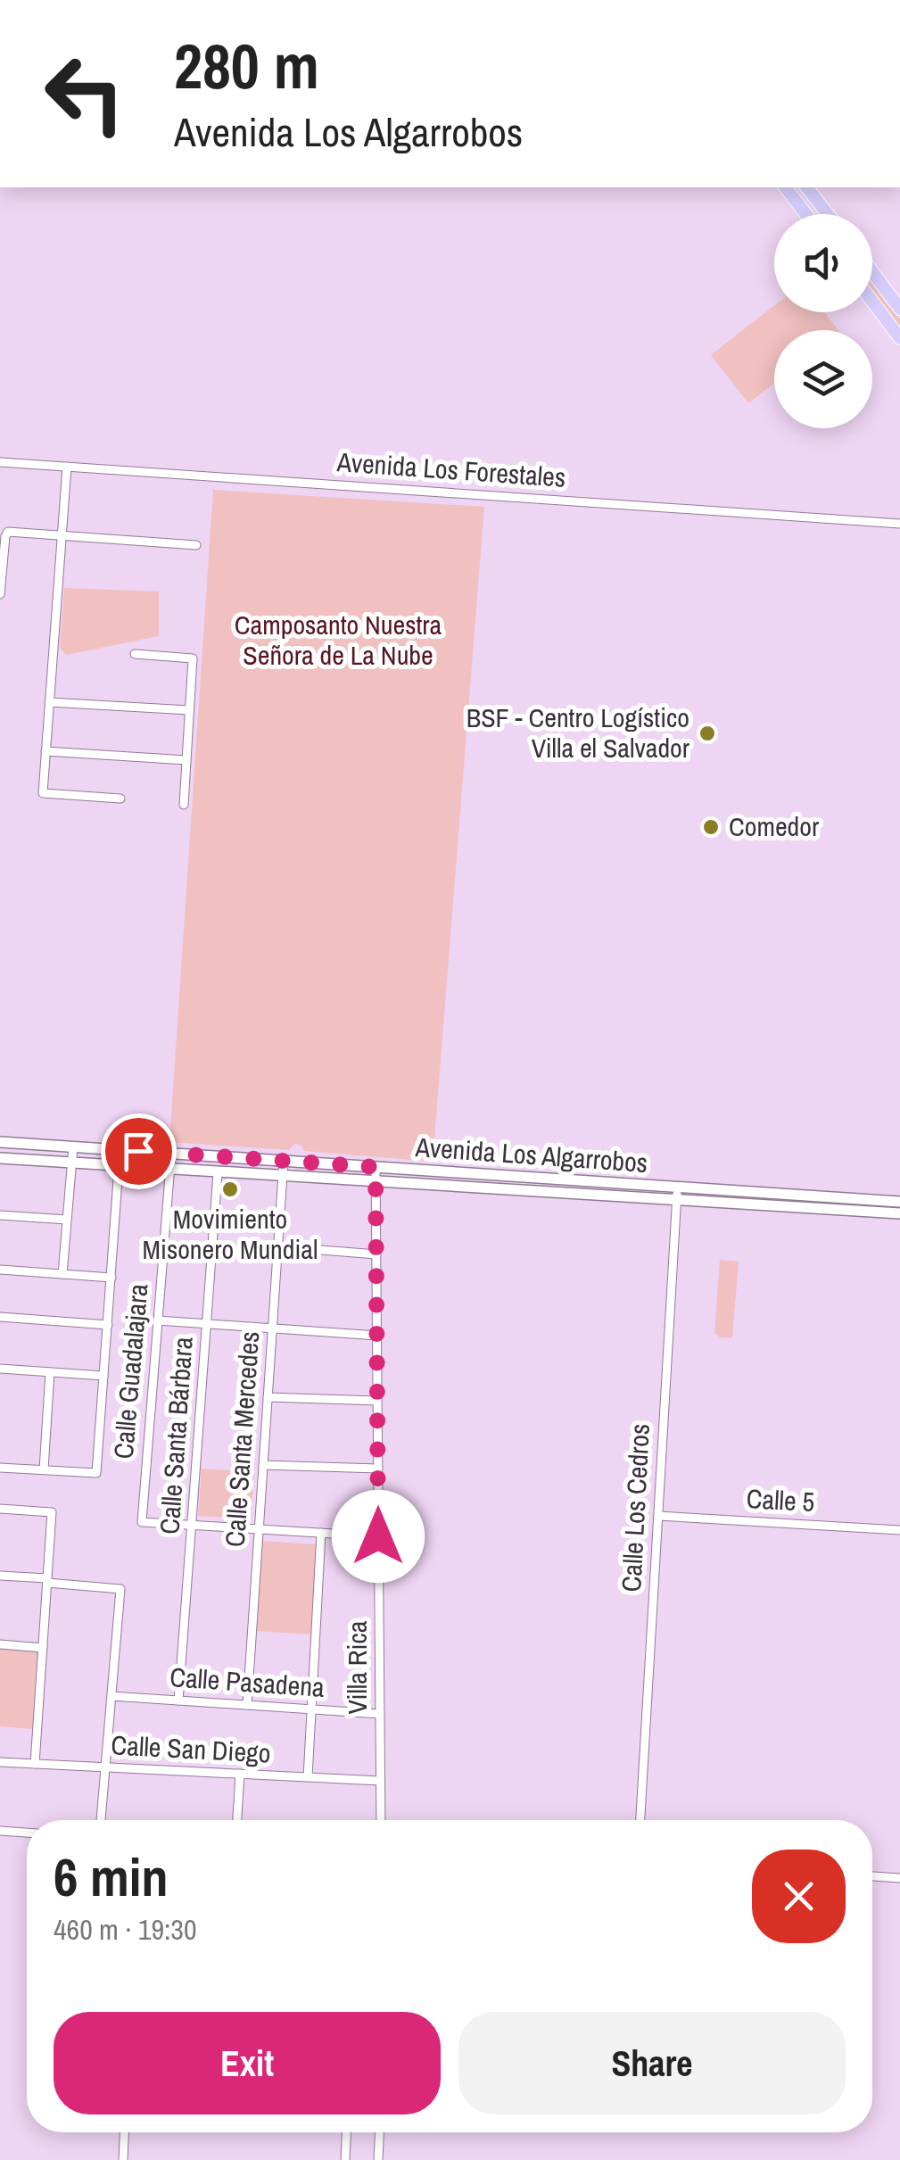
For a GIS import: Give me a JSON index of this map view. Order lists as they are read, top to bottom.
{
  "streets": {
    "street": [
      "Avenida Los Forestales",
      "Avenida Los Algarrobos",
      "Calle Guadalajara",
      "Calle Santa Bárbara",
      "Calle Santa Mercedes",
      "Calle 5",
      "Calle Los Cedros",
      "Villa Rica",
      "Calle Pasadena",
      "Calle San Diego"
    ]
  },
  "crossings": [
    ["Avenida Los Algarrobos", "Calle Guadalajara"],
    ["Avenida Los Algarrobos", "Calle Santa Bárbara"],
    ["Avenida Los Algarrobos", "Calle Santa Mercedes"],
    ["Avenida Los Algarrobos", "Calle Los Cedros"],
    ["Avenida Los Algarrobos", "Villa Rica"],
    ["Calle Guadalajara", "Calle Santa Bárbara"],
    ["Calle Santa Bárbara", "Calle Pasadena"],
    ["Calle Santa Mercedes", "Calle Pasadena"],
    ["Calle 5", "Calle Los Cedros"],
    ["Villa Rica", "Calle Pasadena"],
    ["Villa Rica", "Calle San Diego"]
  ],
  "parks": ["Camposanto Nuestra Señora de La Nube"],
  "places": ["BSF - Centro Logístico Villa el Salvador", "Comedor", "Movimiento Misonero Mundial"],
  "page": {
    "turn": ["280 m", "Avenida Los Algarrobos"],
    "heading": ["6 min", "460 m · 19:30"],
    "buttons": ["Exit", "Share"]
  }
}
